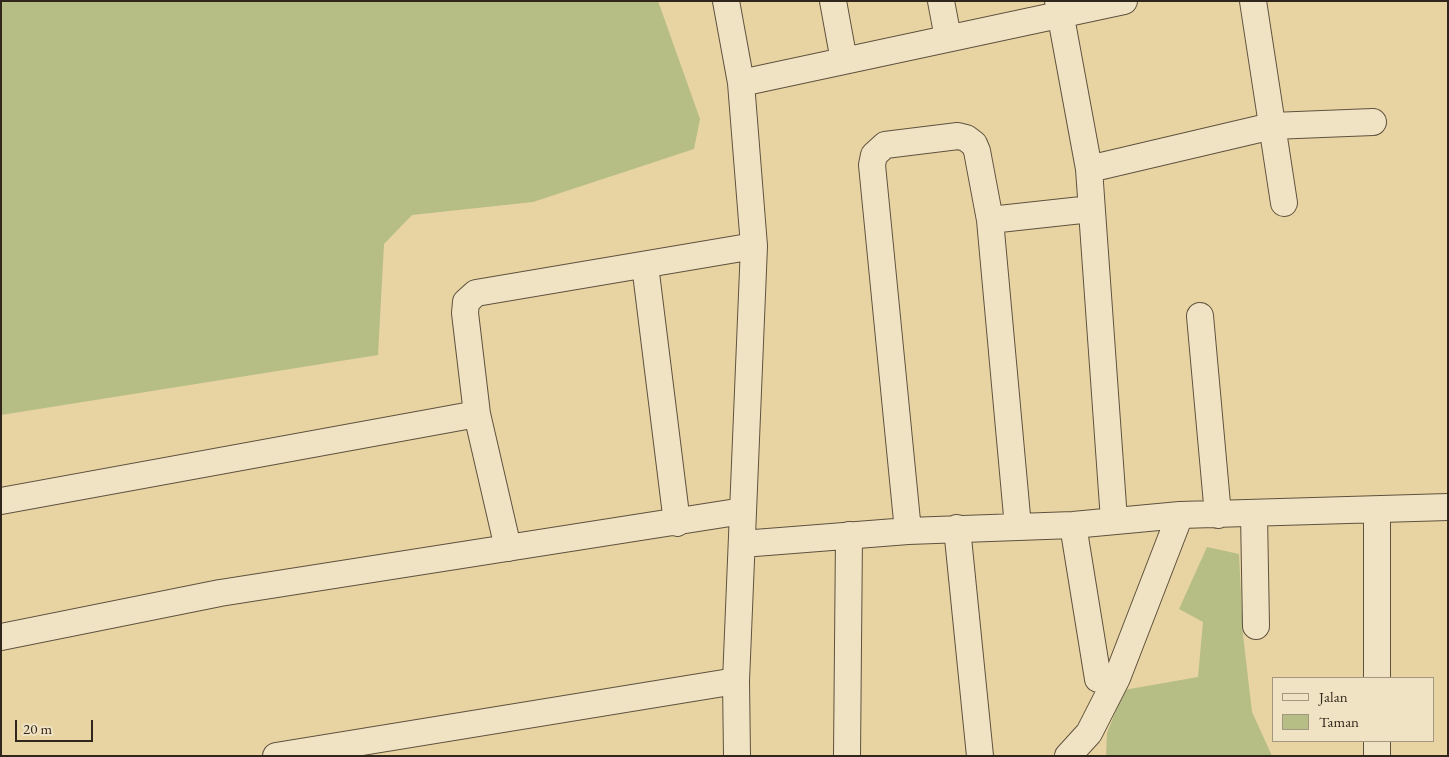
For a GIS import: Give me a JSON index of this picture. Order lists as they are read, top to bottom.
{
  "legend": ["Jalan", "Taman"],
  "scale_bar": "20 m"
}
